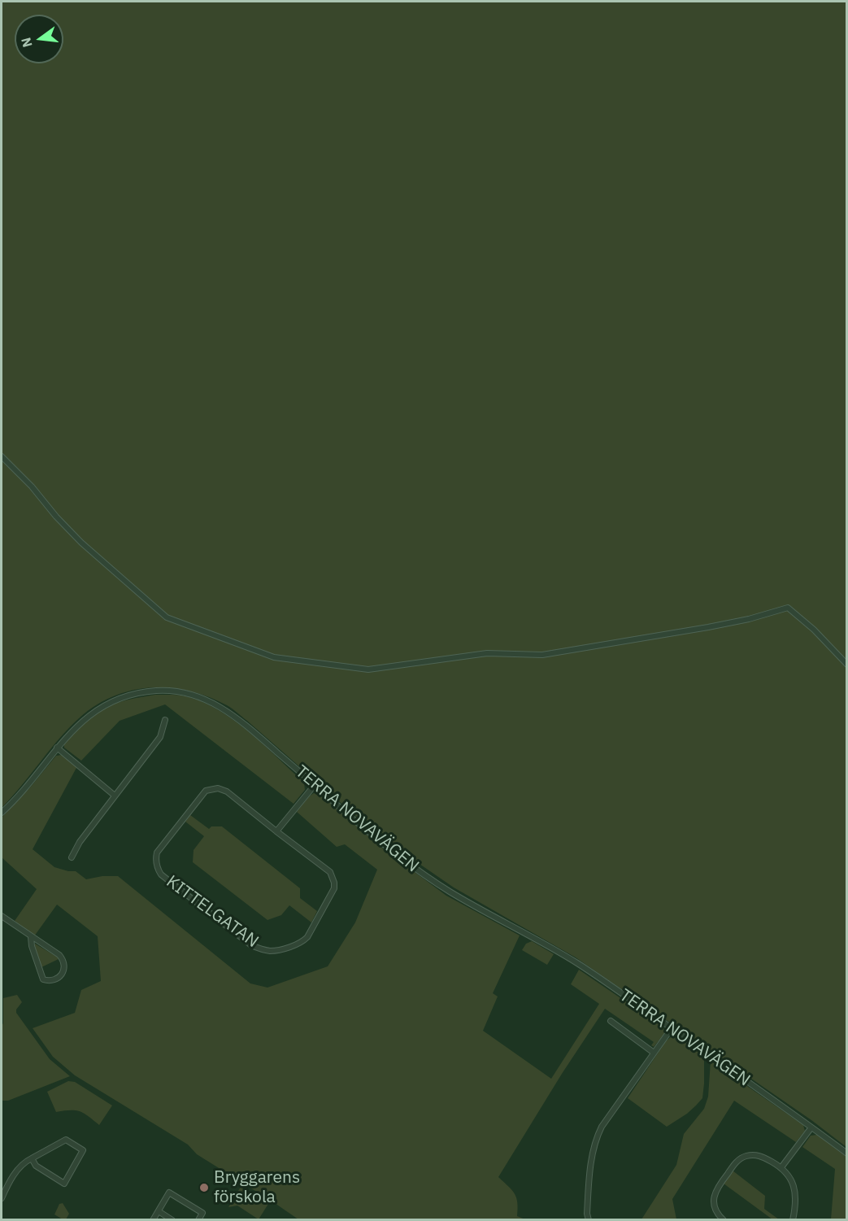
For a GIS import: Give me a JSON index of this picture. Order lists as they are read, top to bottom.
{
  "streets": {
    "street": ["TERRA NOVAVÄGEN", "KITTELGATAN"]
  },
  "places": ["Bryggarens förskola"],
  "north": "left"
}
